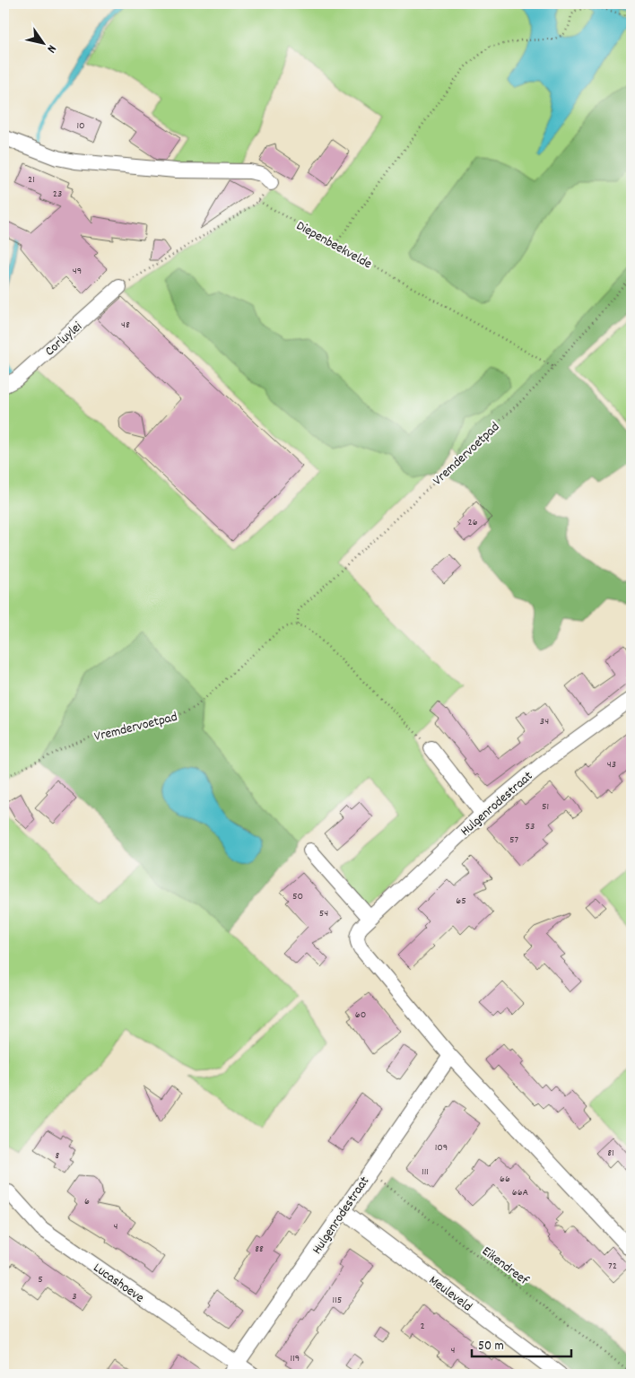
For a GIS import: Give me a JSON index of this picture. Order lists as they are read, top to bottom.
{
  "streets": {
    "street": [
      "Corluylei",
      "Hulgenrodestraat",
      "Lucashoeve",
      "Meuleveld"
    ],
    "path": ["Diepenbeekvelde", "Vremdervoetpad", "Eikendreef"]
  },
  "crossings": [
    ["Diepenbeekvelde", "Corluylei"],
    ["Diepenbeekvelde", "Vremdervoetpad"],
    ["Hulgenrodestraat", "Eikendreef"],
    ["Hulgenrodestraat", "Lucashoeve"],
    ["Hulgenrodestraat", "Meuleveld"]
  ],
  "house_numbers": [
    "10",
    "21",
    "23",
    "49",
    "48",
    "26",
    "34",
    "43",
    "51",
    "53",
    "57",
    "50",
    "65",
    "54",
    "60",
    "109",
    "81",
    "8",
    "111",
    "66",
    "66A",
    "6",
    "4",
    "88",
    "72",
    "5",
    "3",
    "115",
    "2",
    "4",
    "119"
  ],
  "scale_bar": "50 m",
  "north": "bottom right"
}
